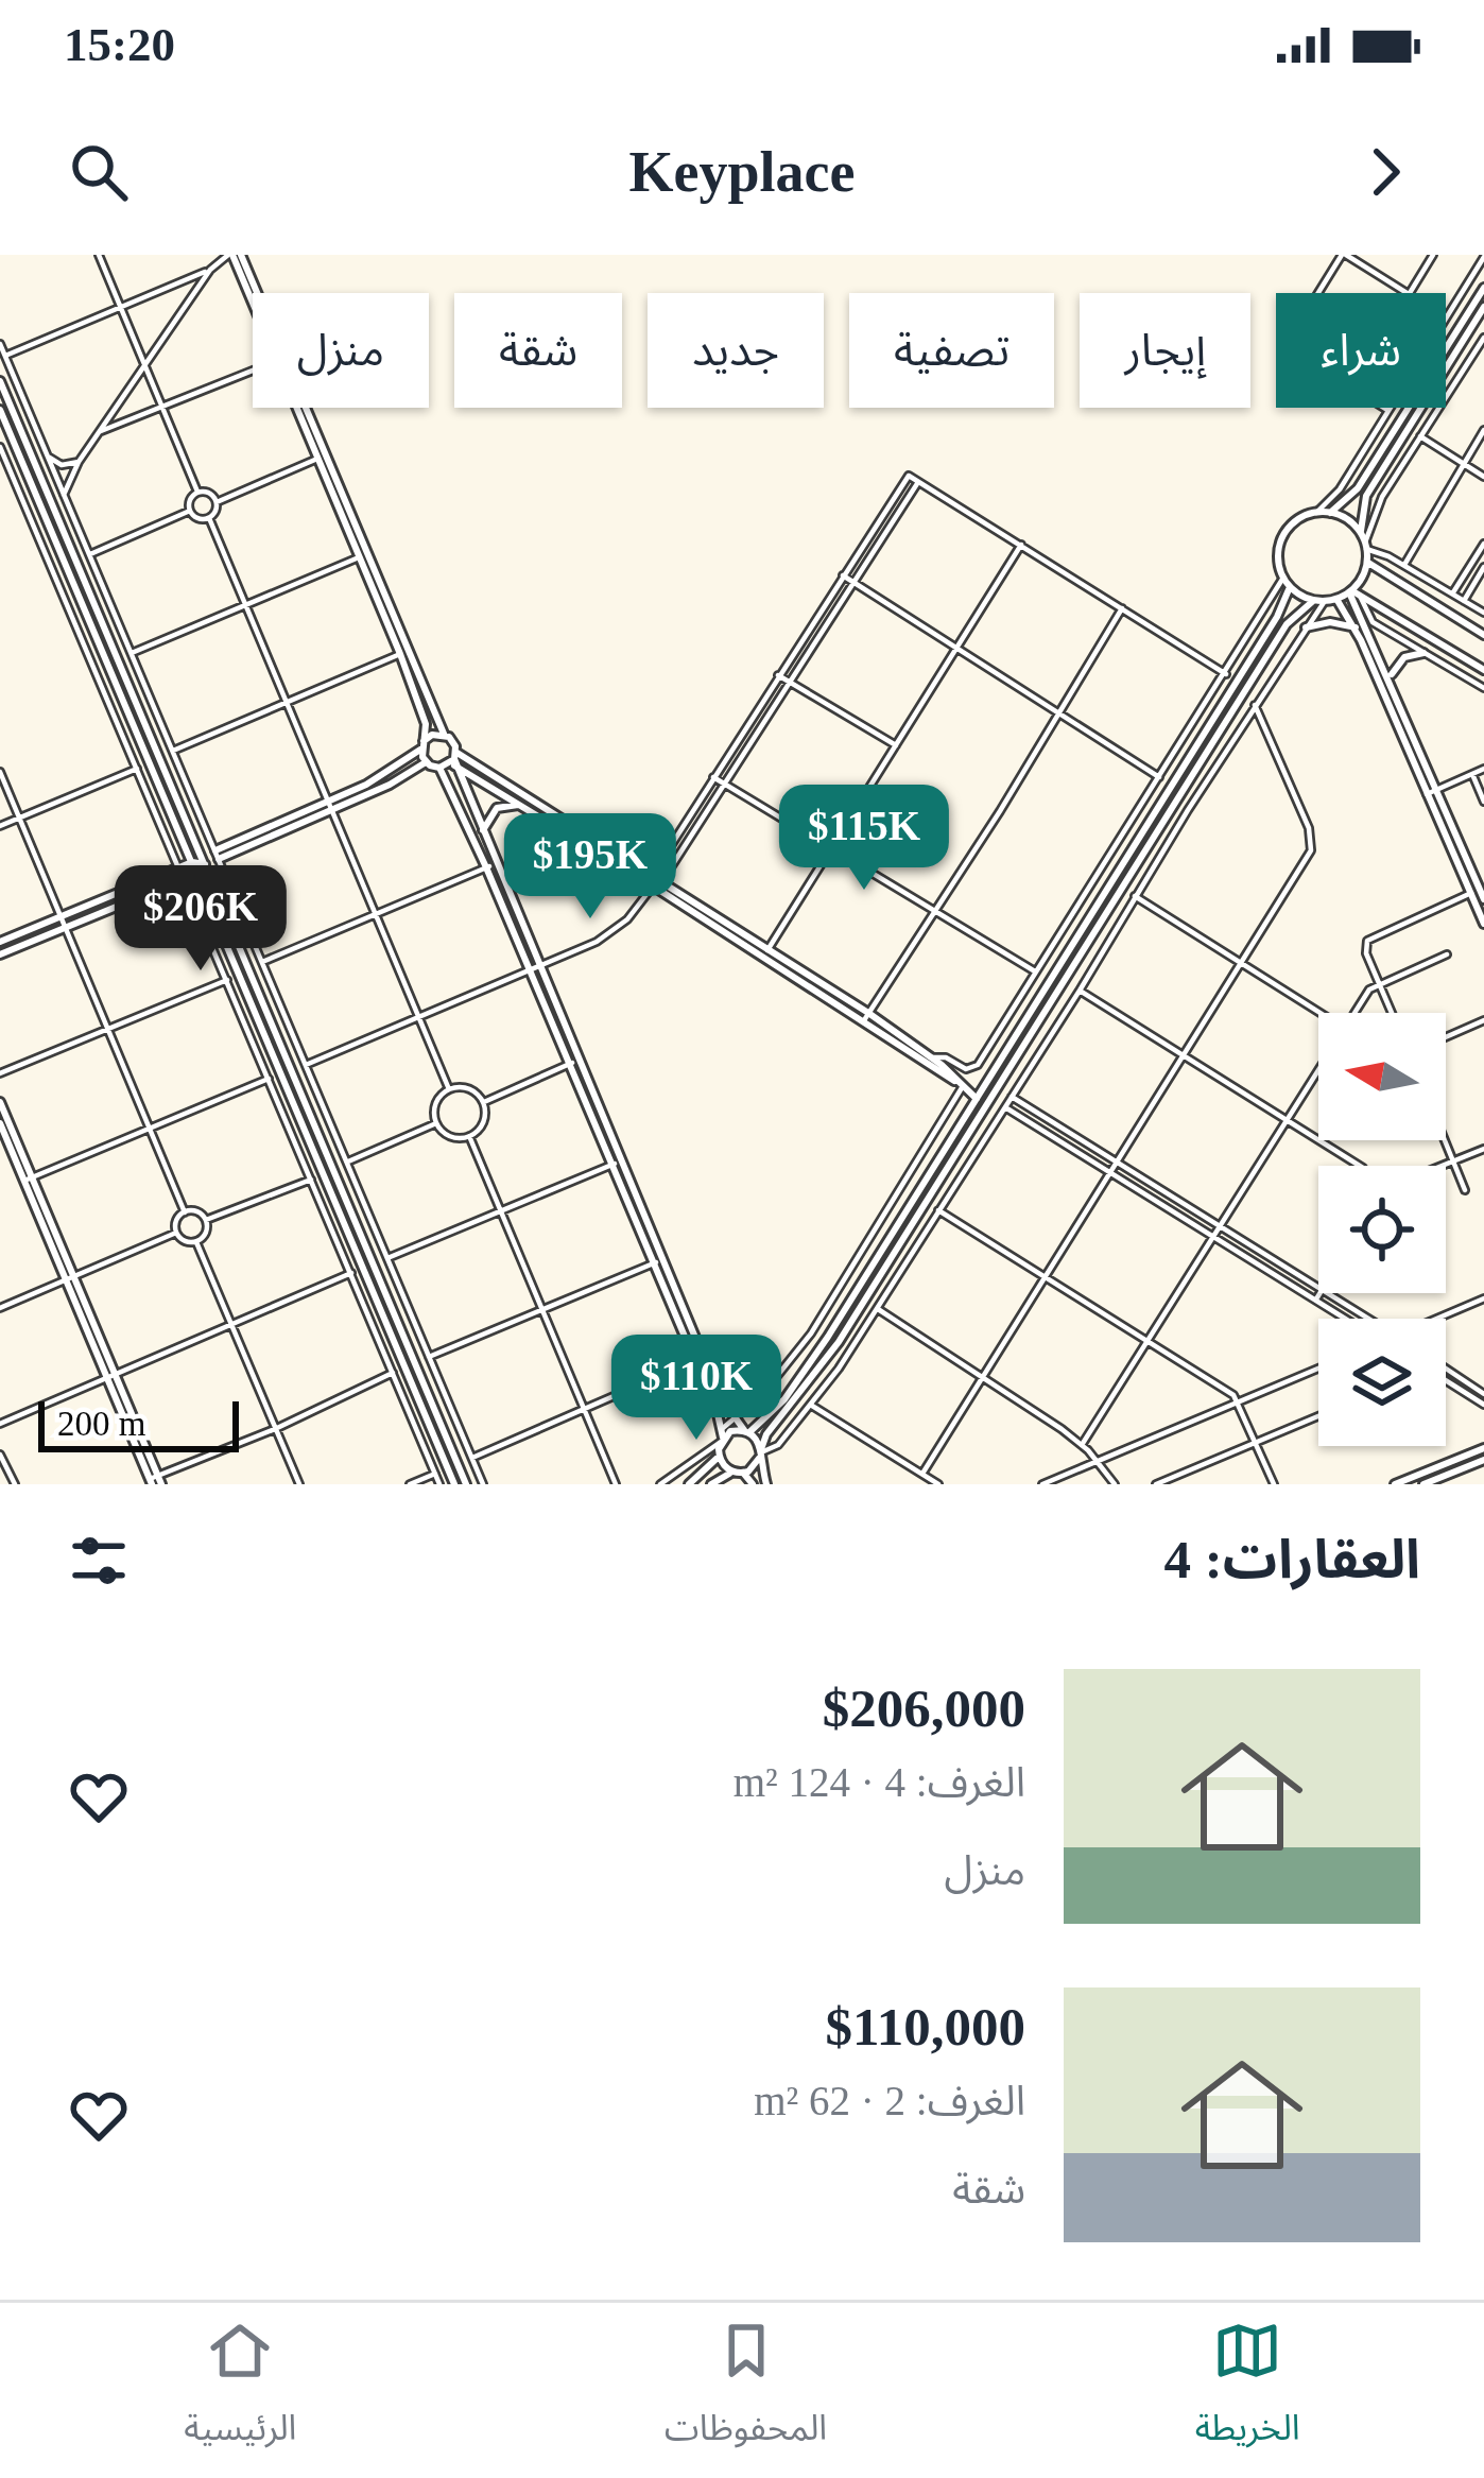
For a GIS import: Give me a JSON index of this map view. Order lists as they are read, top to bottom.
{
  "scale_bar": "200 m",
  "north": "left",
  "page": {
    "status": "15:20",
    "header": "Keyplace",
    "chip": [
      "شراء",
      "إيجار",
      "تصفية",
      "جديد",
      "شقة",
      "منزل"
    ],
    "price": [
      "$115K",
      "$195K",
      "$206K",
      "$110K"
    ],
    "scale": "200 m",
    "heading": "العقارات: 4",
    "list": [
      {
        "name": "$206,000",
        "note": "الغرف: 4 · 124 m² · منزل"
      },
      {
        "name": "$110,000",
        "note": "الغرف: 2 · 62 m² · شقة"
      }
    ],
    "tabs": ["الخريطة", "المحفوظات", "الرئيسية"]
  }
}
